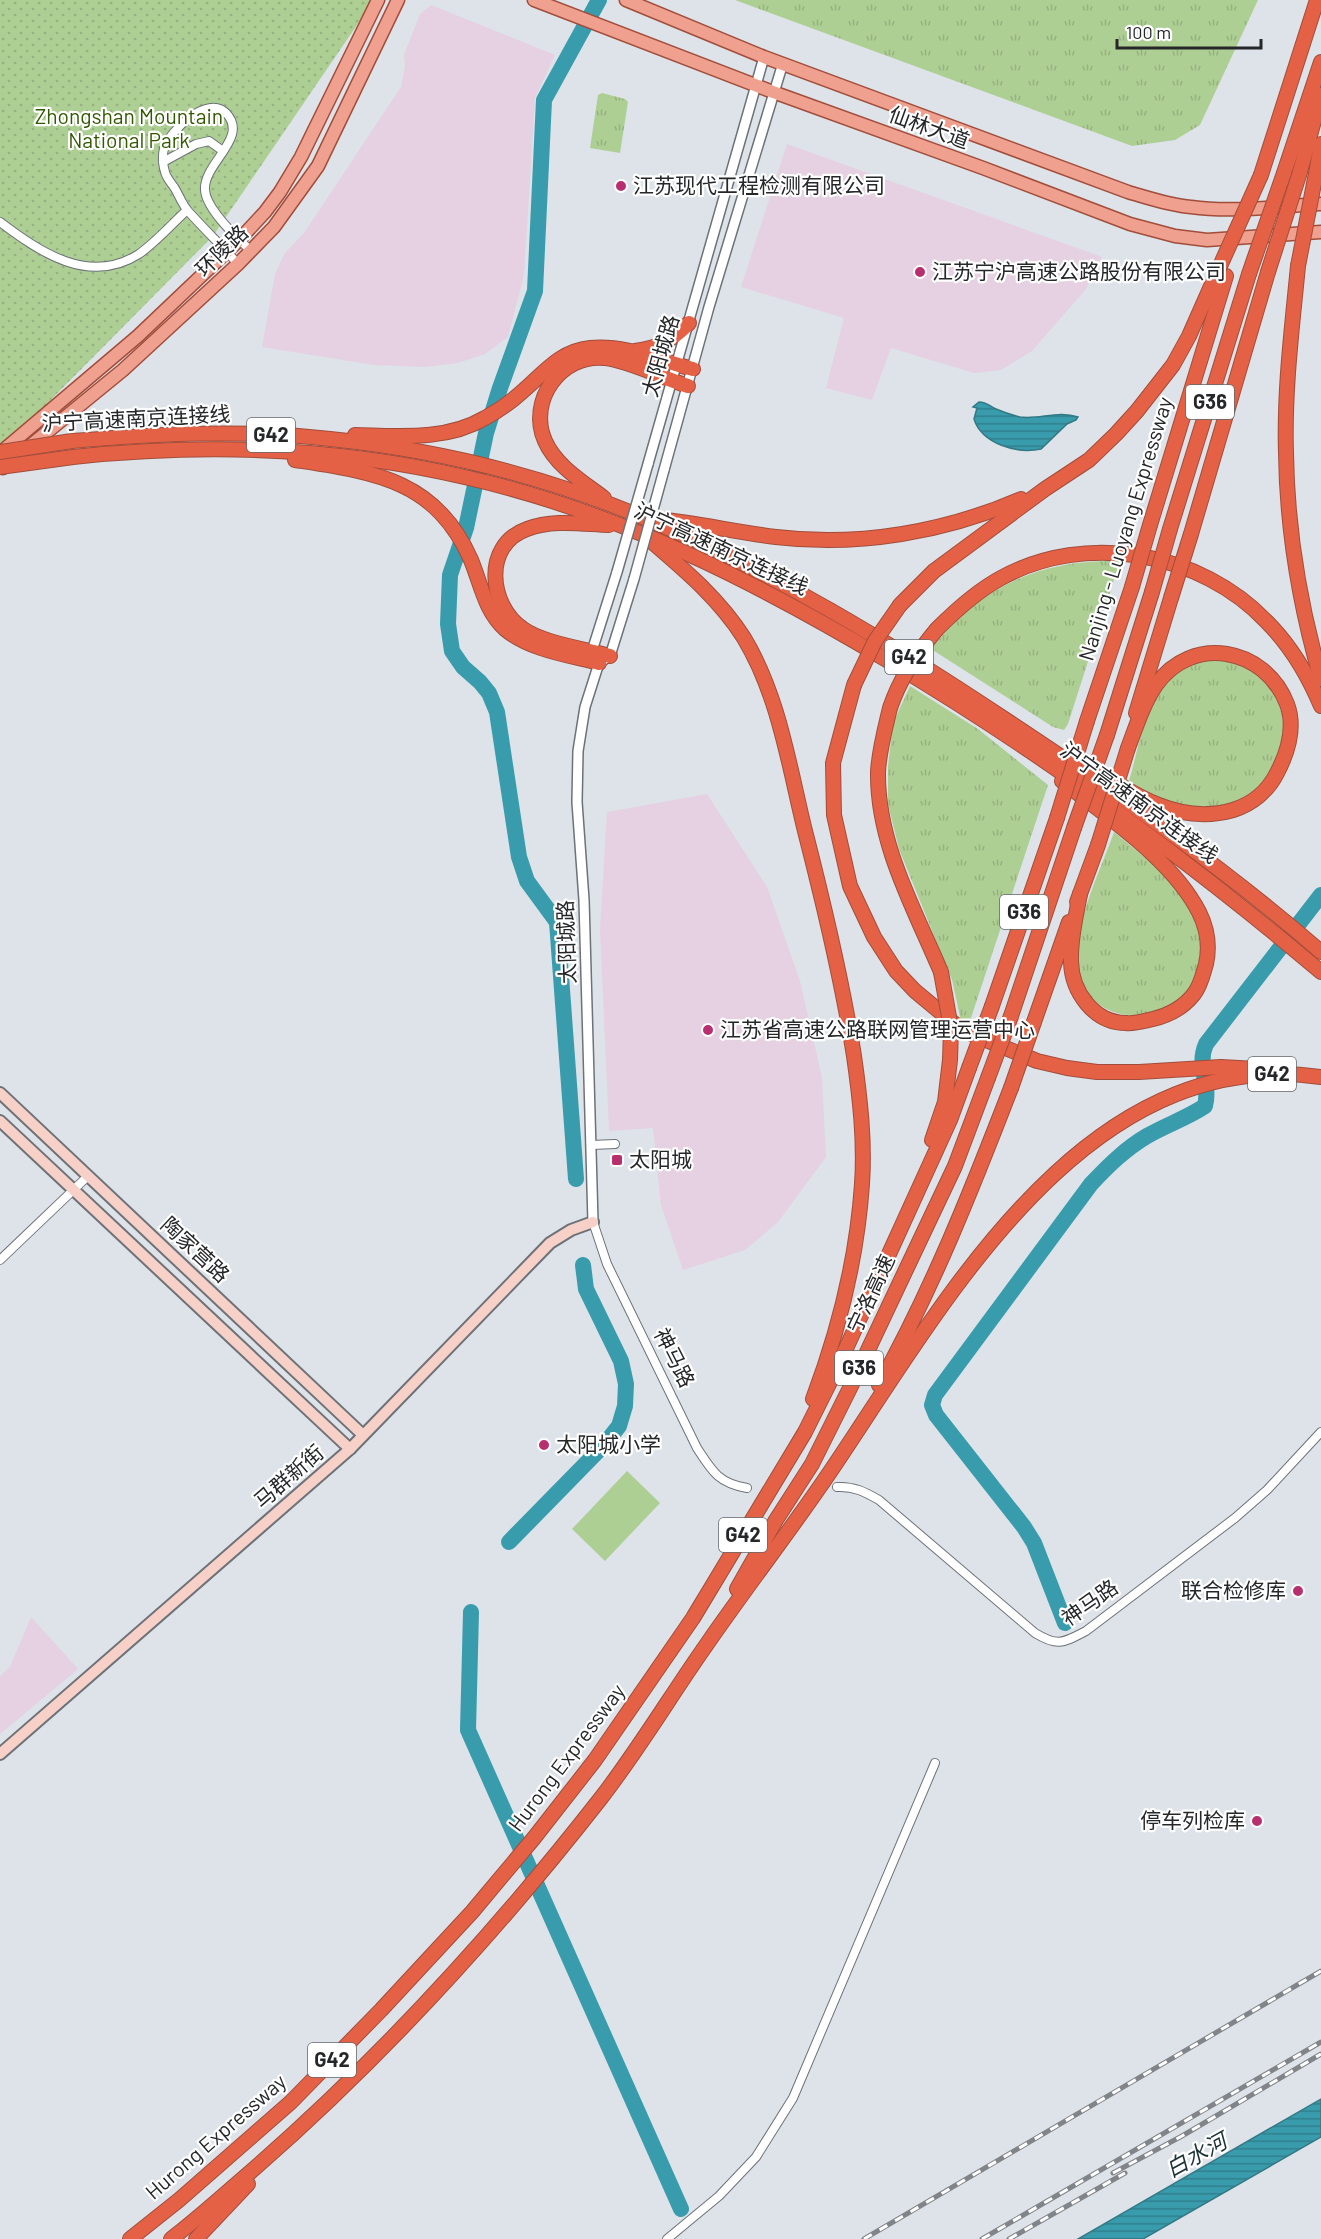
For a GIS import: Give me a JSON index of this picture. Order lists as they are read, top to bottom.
{
  "streets": {
    "highway": [
      "G36",
      "沪宁高速南京连接线",
      "G42",
      "Nanjing - Luoyang Expressway",
      "宁洛高速",
      "Hurong Expressway"
    ],
    "main road": [
      "仙林大道",
      "环陵路",
      "陶家营路",
      "马群新街"
    ],
    "street": ["太阳城路", "神马路"]
  },
  "crossings": [
    ["仙林大道", "太阳城路"],
    ["环陵路", "沪宁高速南京连接线"],
    ["太阳城路", "神马路"],
    ["太阳城路", "马群新街"],
    ["G42", "Nanjing - Luoyang Expressway"],
    ["G42", "宁洛高速"],
    ["G42", "Hurong Expressway"],
    ["Nanjing - Luoyang Expressway", "宁洛高速"],
    ["Nanjing - Luoyang Expressway", "Hurong Expressway"],
    ["陶家营路", "马群新街"],
    ["神马路", "马群新街"]
  ],
  "water": ["白水河"],
  "parks": ["Zhongshan Mountain National Park"],
  "places": {
    "other": [
      "江苏现代工程检测有限公司",
      "江苏宁沪高速公路股份有限公司",
      "江苏省高速公路联网管理运营中心",
      "太阳城小学",
      "联合检修库",
      "停车列检库"
    ],
    "transit": ["太阳城"]
  },
  "scale_bar": "100 m"
}
